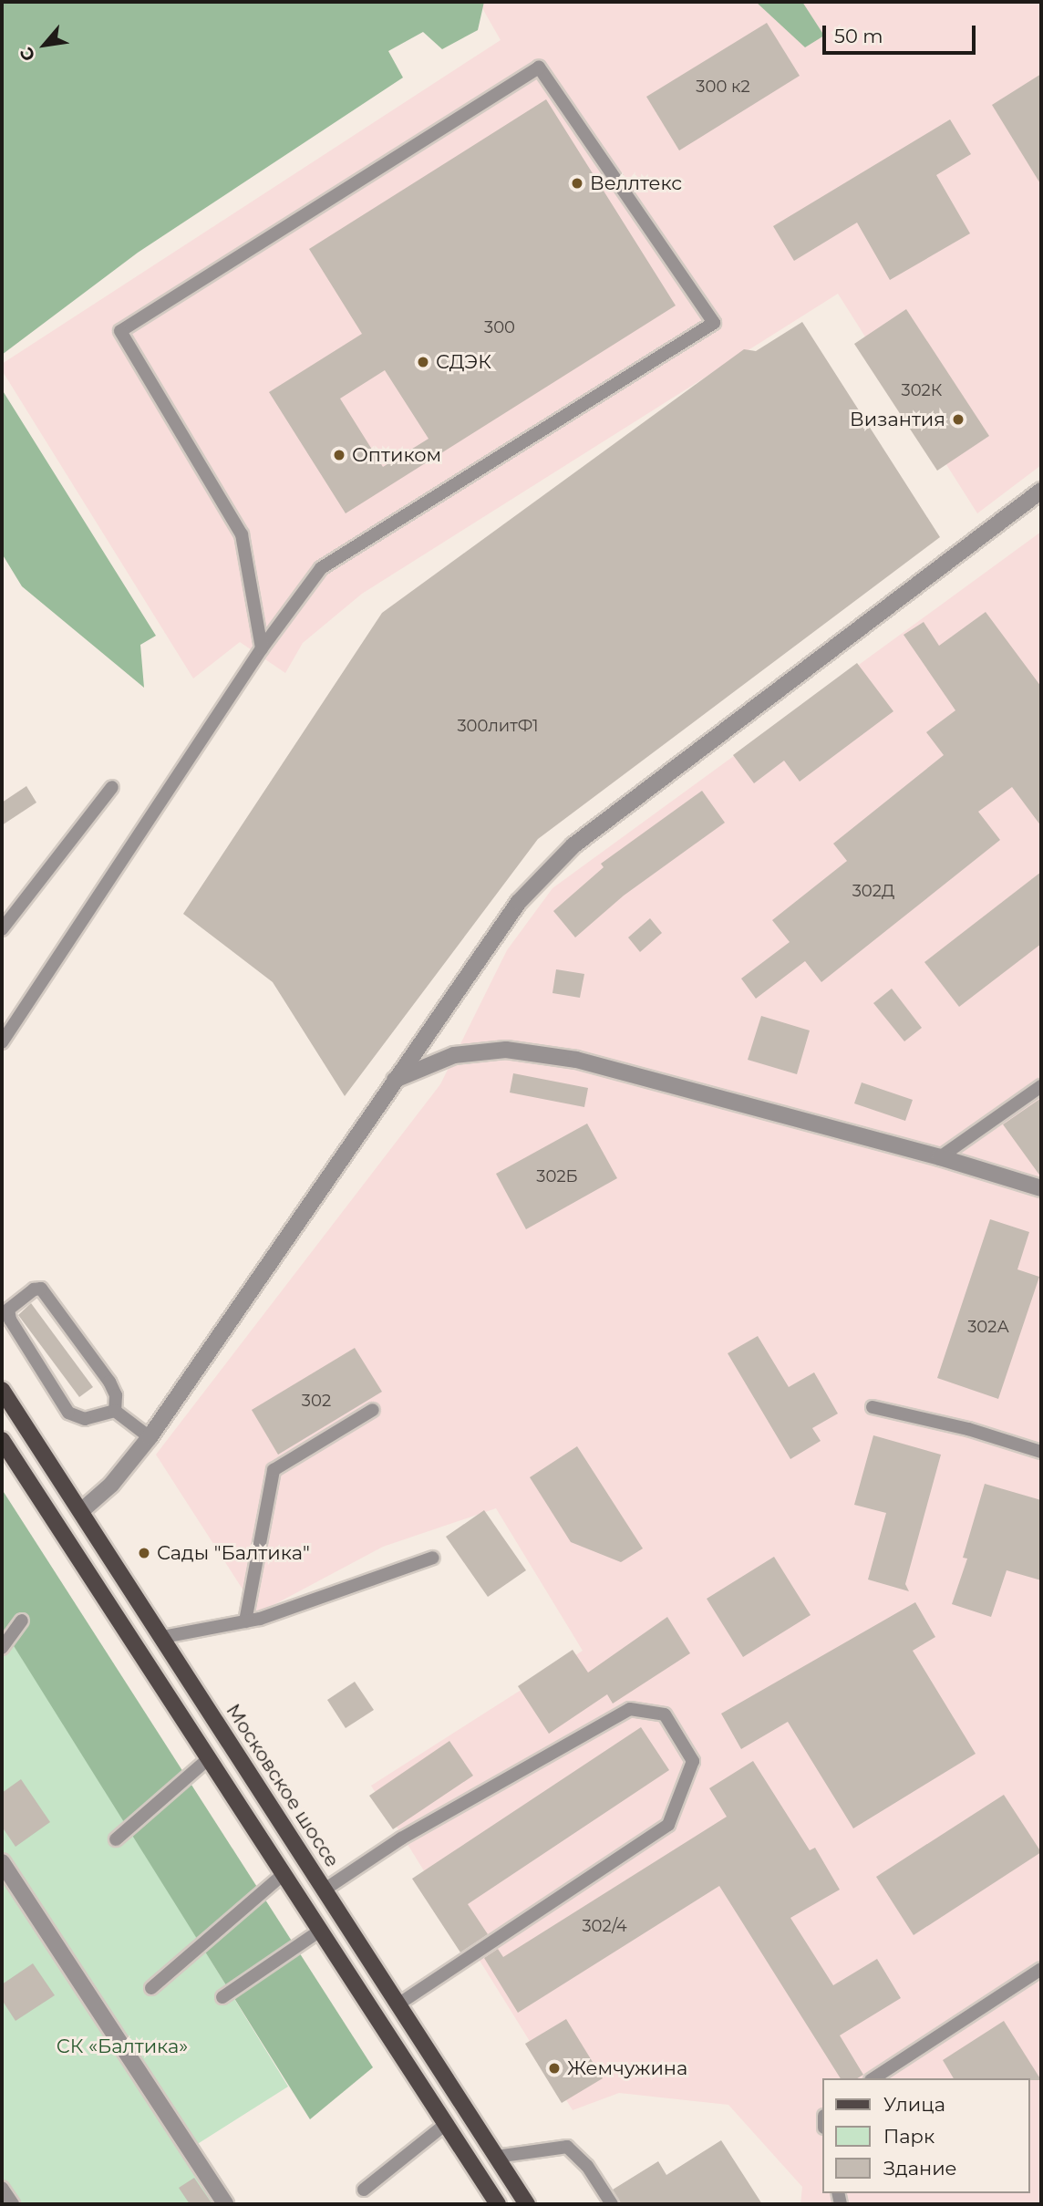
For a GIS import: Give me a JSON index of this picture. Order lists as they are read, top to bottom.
{
  "streets": {
    "main road": ["Московское шоссе"]
  },
  "parks": ["СК «Балтика»"],
  "places": [
    "Веллтекс",
    "СДЭК",
    "Византия",
    "Оптиком",
    "Сады \"Балтика\"",
    "Жемчужина"
  ],
  "house_numbers": [
    "300 к2",
    "300",
    "302К",
    "300литФ1",
    "302Д",
    "302Б",
    "302А",
    "302",
    "302/4"
  ],
  "legend": ["Улица", "Парк", "Здание"],
  "scale_bar": "50 m",
  "north": "bottom left"
}
